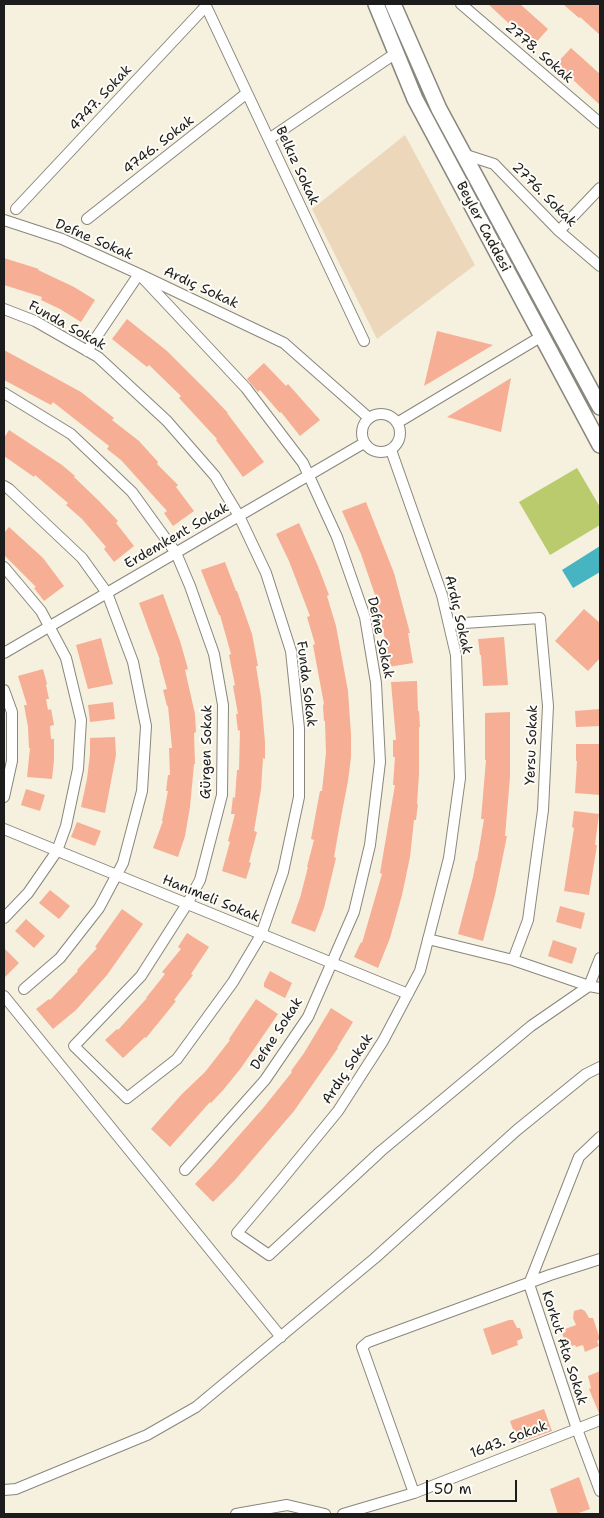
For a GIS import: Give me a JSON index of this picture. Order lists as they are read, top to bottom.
{
  "streets": {
    "main road": ["Beyler Caddesi"],
    "street": [
      "2778. Sokak",
      "4747. Sokak",
      "4746. Sokak",
      "Belkız Sokak",
      "2776. Sokak",
      "Defne Sokak",
      "Ardıç Sokak",
      "Funda Sokak",
      "Erdemkent Sokak",
      "Yersu Sokak",
      "Gürgen Sokak",
      "Hanımeli Sokak",
      "Korkut Ata Sokak",
      "1643. Sokak"
    ]
  },
  "crossings": [
    ["4747. Sokak", "Belkız Sokak"],
    ["4746. Sokak", "Belkız Sokak"],
    ["2776. Sokak", "Beyler Caddesi"],
    ["Defne Sokak", "Ardıç Sokak"],
    ["Defne Sokak", "Erdemkent Sokak"],
    ["Defne Sokak", "Hanımeli Sokak"],
    ["Ardıç Sokak", "Erdemkent Sokak"],
    ["Ardıç Sokak", "Yersu Sokak"],
    ["Ardıç Sokak", "Hanımeli Sokak"],
    ["Funda Sokak", "Erdemkent Sokak"],
    ["Funda Sokak", "Gürgen Sokak"],
    ["Funda Sokak", "Hanımeli Sokak"],
    ["Erdemkent Sokak", "Gürgen Sokak"],
    ["Gürgen Sokak", "Hanımeli Sokak"],
    ["Korkut Ata Sokak", "1643. Sokak"]
  ],
  "scale_bar": "50 m"
}
